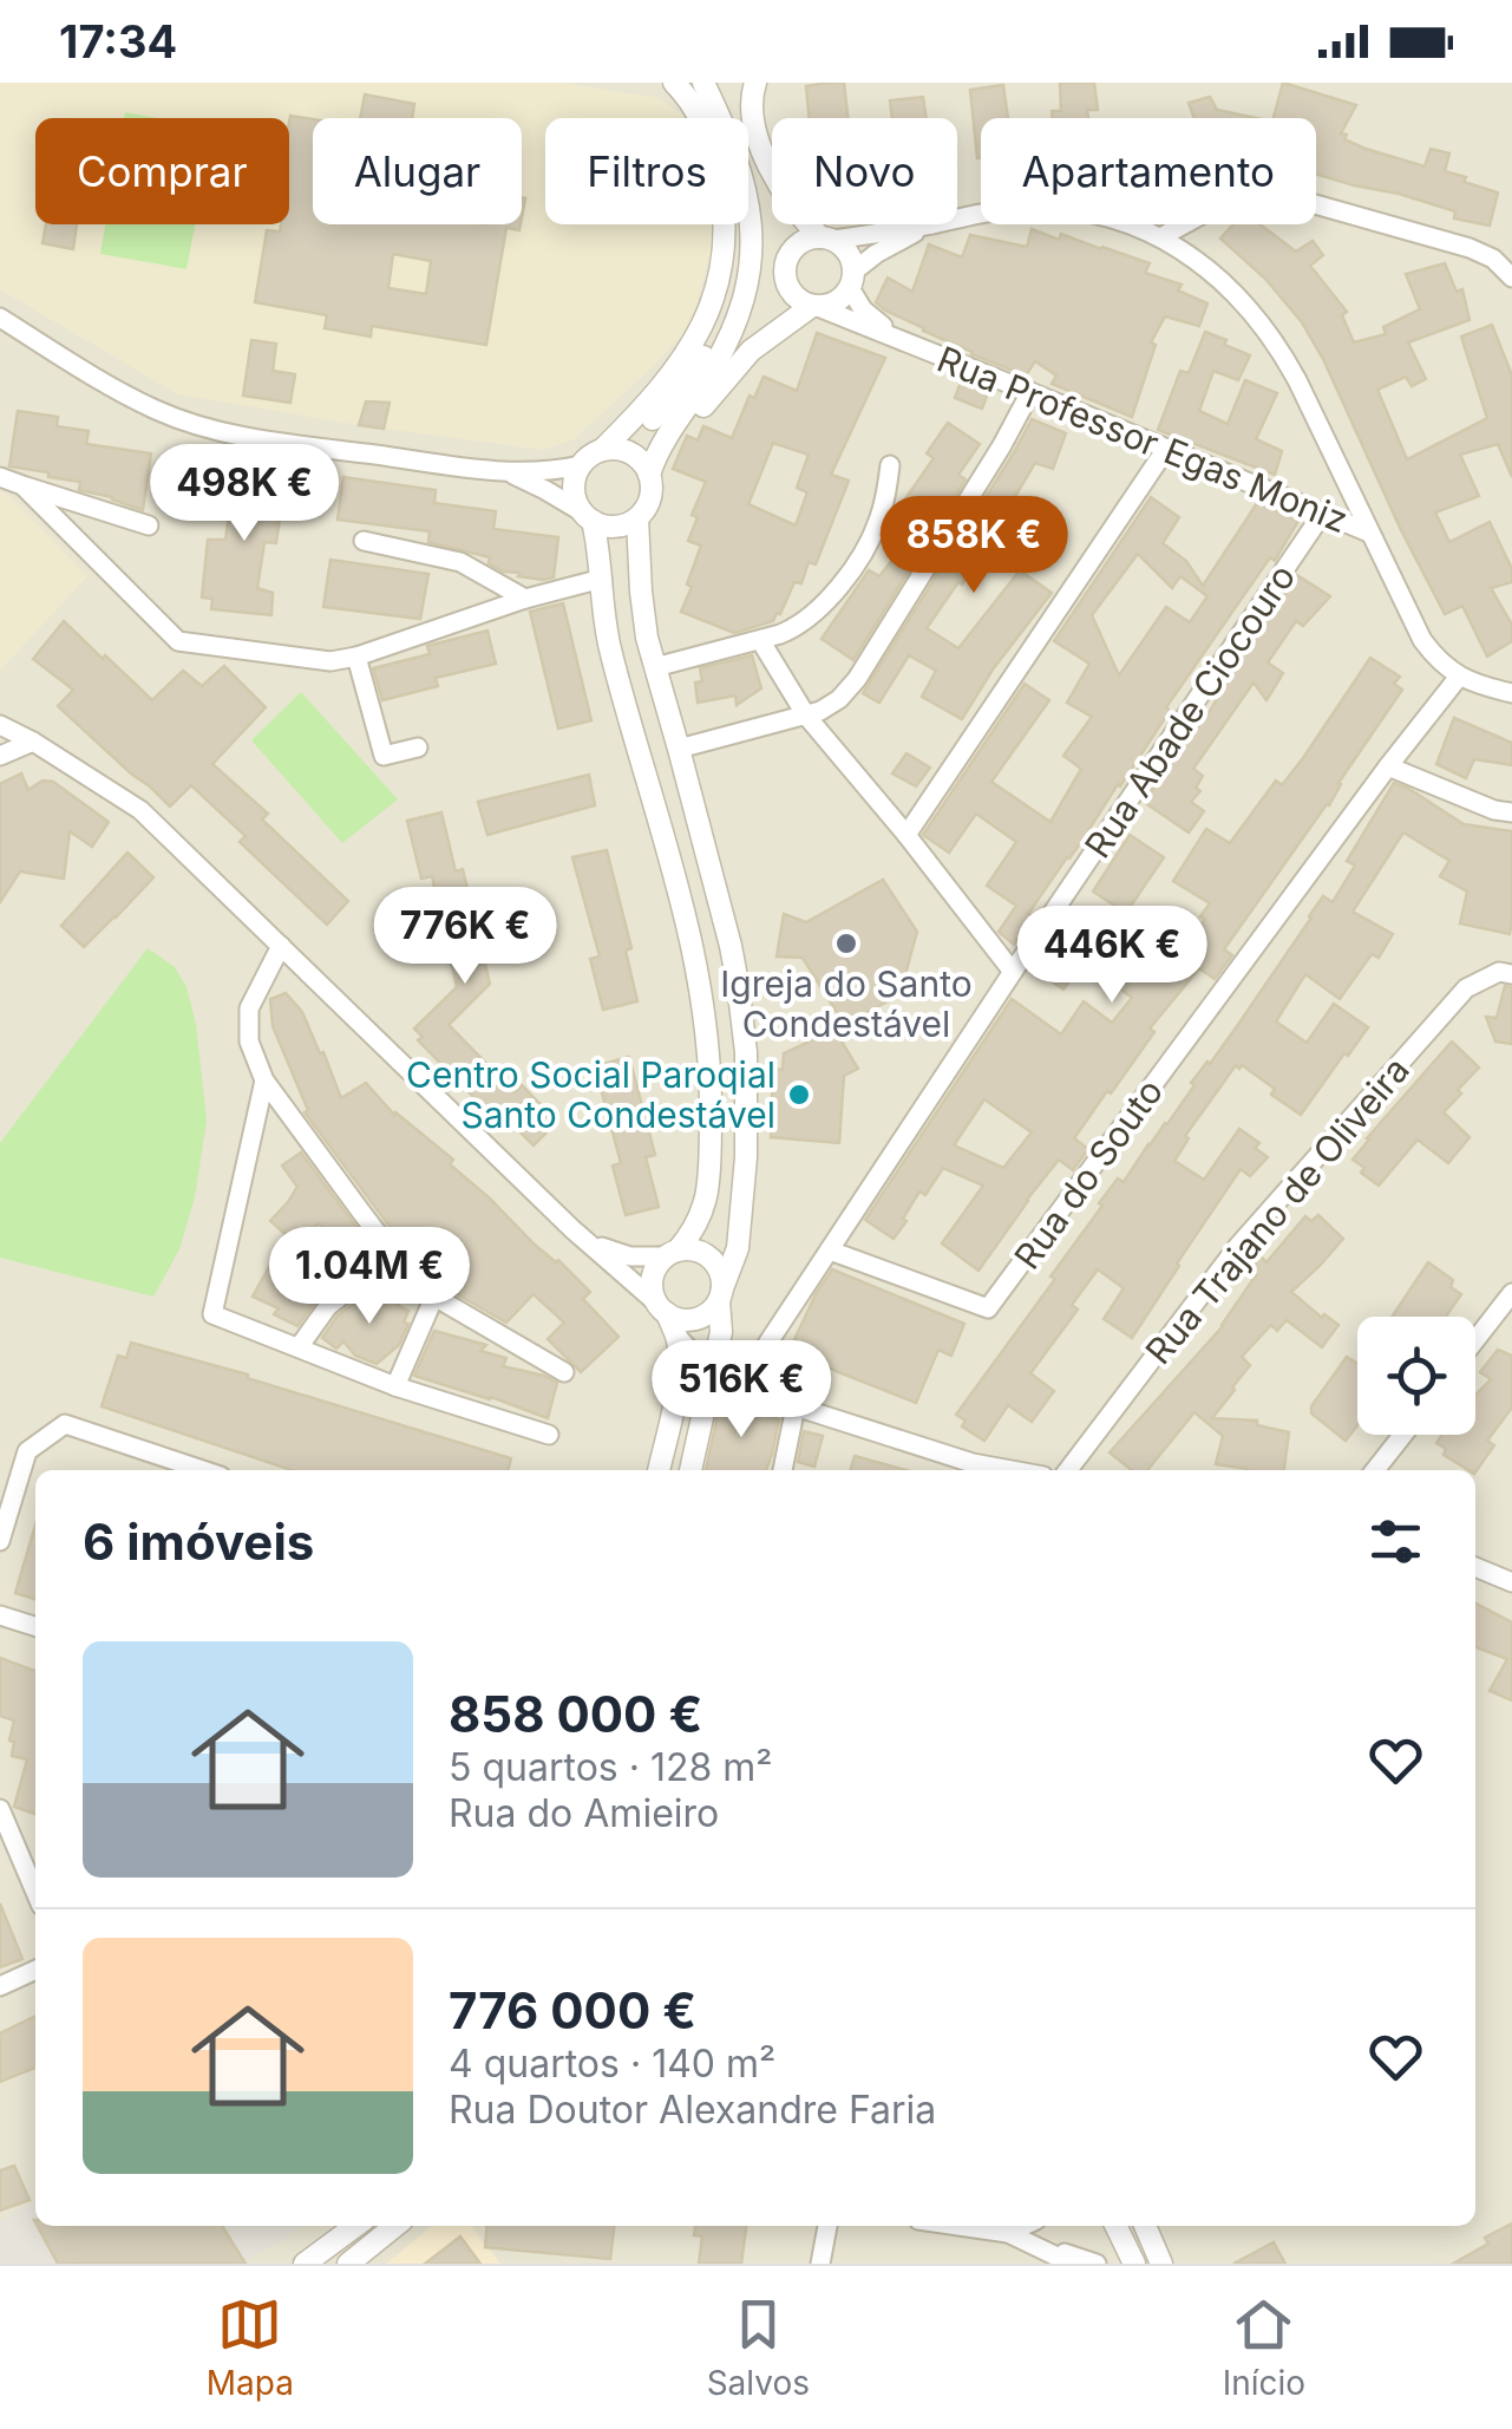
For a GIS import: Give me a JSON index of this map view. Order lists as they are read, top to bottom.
{
  "streets": {
    "street": [
      "Rua Professor Egas Moniz",
      "Rua Abade Ciocouro",
      "Rua do Souto",
      "Rua Trajano de Oliveira"
    ]
  },
  "crossings": [
    ["Rua Professor Egas Moniz", "Rua Abade Ciocouro"],
    ["Rua Professor Egas Moniz", "Rua do Souto"],
    ["Rua Abade Ciocouro", "Rua do Souto"]
  ],
  "places": ["Igreja do Santo Condestável", "Centro Social Paroqial Santo Condestável"],
  "page": {
    "status": "17:34",
    "chip": [
      "Comprar",
      "Alugar",
      "Filtros",
      "Novo",
      "Apartamento"
    ],
    "price": [
      "498K €",
      "858K €",
      "776K €",
      "446K €",
      "1.04M €",
      "516K €"
    ],
    "heading": "6 imóveis",
    "list": [
      {
        "name": "858 000 €",
        "note": "5 quartos · 128 m² · Rua do Amieiro"
      },
      {
        "name": "776 000 €",
        "note": "4 quartos · 140 m² · Rua Doutor Alexandre Faria"
      }
    ],
    "tabs": ["Mapa", "Salvos", "Início"]
  }
}
